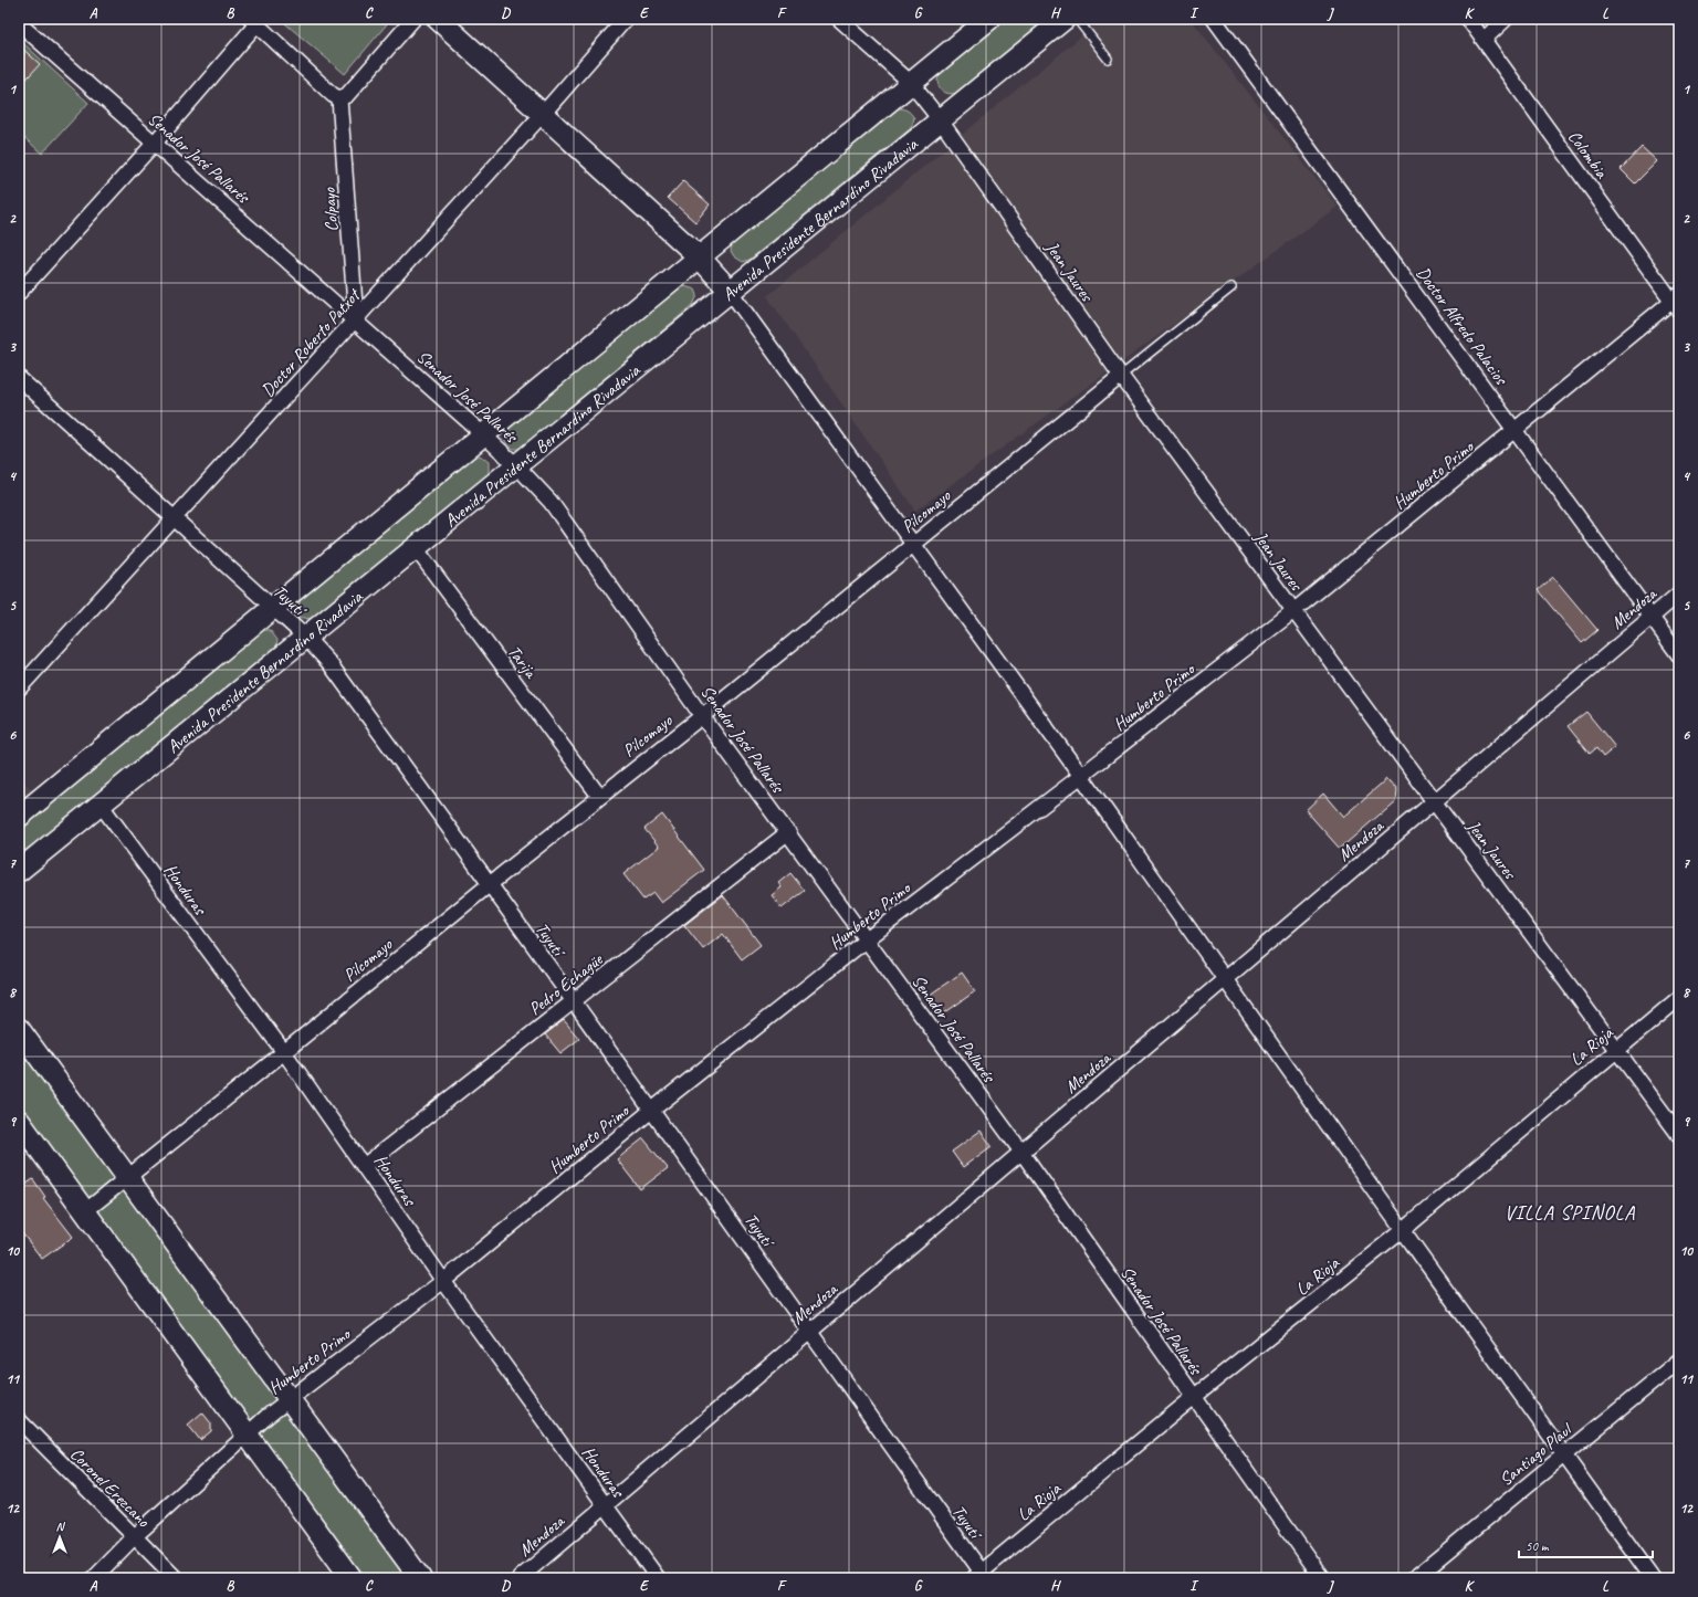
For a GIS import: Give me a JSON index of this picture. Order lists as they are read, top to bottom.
{
  "streets": {
    "main road": ["Avenida Presidente Bernardino Rivadavia"],
    "street": [
      "Colombia",
      "Senador José Pallarés",
      "Colpayo",
      "Jean Jaures",
      "Doctor Alfredo Palacios",
      "Doctor Roberto Patxot",
      "Humberto Primo",
      "Pilcomayo",
      "Tuyutí",
      "Mendoza",
      "Tarija",
      "Honduras",
      "Pedro Echagüe",
      "La Rioja",
      "Santiago Plaul",
      "Coronel Erezcano"
    ]
  },
  "crossings": [
    ["Colombia", "Humberto Primo"],
    ["Senador José Pallarés", "Colpayo"],
    ["Senador José Pallarés", "Avenida Presidente Bernardino Rivadavia"],
    ["Senador José Pallarés", "Doctor Roberto Patxot"],
    ["Senador José Pallarés", "Humberto Primo"],
    ["Senador José Pallarés", "Pilcomayo"],
    ["Senador José Pallarés", "Mendoza"],
    ["Senador José Pallarés", "Pedro Echagüe"],
    ["Senador José Pallarés", "La Rioja"],
    ["Colpayo", "Doctor Roberto Patxot"],
    ["Avenida Presidente Bernardino Rivadavia", "Jean Jaures"],
    ["Avenida Presidente Bernardino Rivadavia", "Tuyutí"],
    ["Avenida Presidente Bernardino Rivadavia", "Tarija"],
    ["Avenida Presidente Bernardino Rivadavia", "Honduras"],
    ["Jean Jaures", "Humberto Primo"],
    ["Jean Jaures", "Pilcomayo"],
    ["Jean Jaures", "Mendoza"],
    ["Jean Jaures", "La Rioja"],
    ["Doctor Alfredo Palacios", "Humberto Primo"],
    ["Doctor Alfredo Palacios", "Mendoza"],
    ["Doctor Roberto Patxot", "Tuyutí"],
    ["Humberto Primo", "Tuyutí"],
    ["Humberto Primo", "Honduras"],
    ["Humberto Primo", "Coronel Erezcano"],
    ["Pilcomayo", "Tuyutí"],
    ["Pilcomayo", "Tarija"],
    ["Pilcomayo", "Honduras"],
    ["Tuyutí", "Mendoza"],
    ["Tuyutí", "Pedro Echagüe"],
    ["Tuyutí", "La Rioja"],
    ["Mendoza", "Honduras"],
    ["Honduras", "Pedro Echagüe"]
  ],
  "districts": ["VILLA SPINOLA"],
  "scale_bar": "50 m",
  "north": "top",
  "grid": {
    "columns": [
      "A",
      "B",
      "C",
      "D",
      "E",
      "F",
      "G",
      "H",
      "I",
      "J",
      "K",
      "L"
    ],
    "rows": [
      "1",
      "2",
      "3",
      "4",
      "5",
      "6",
      "7",
      "8",
      "9",
      "10",
      "11",
      "12"
    ]
  }
}
